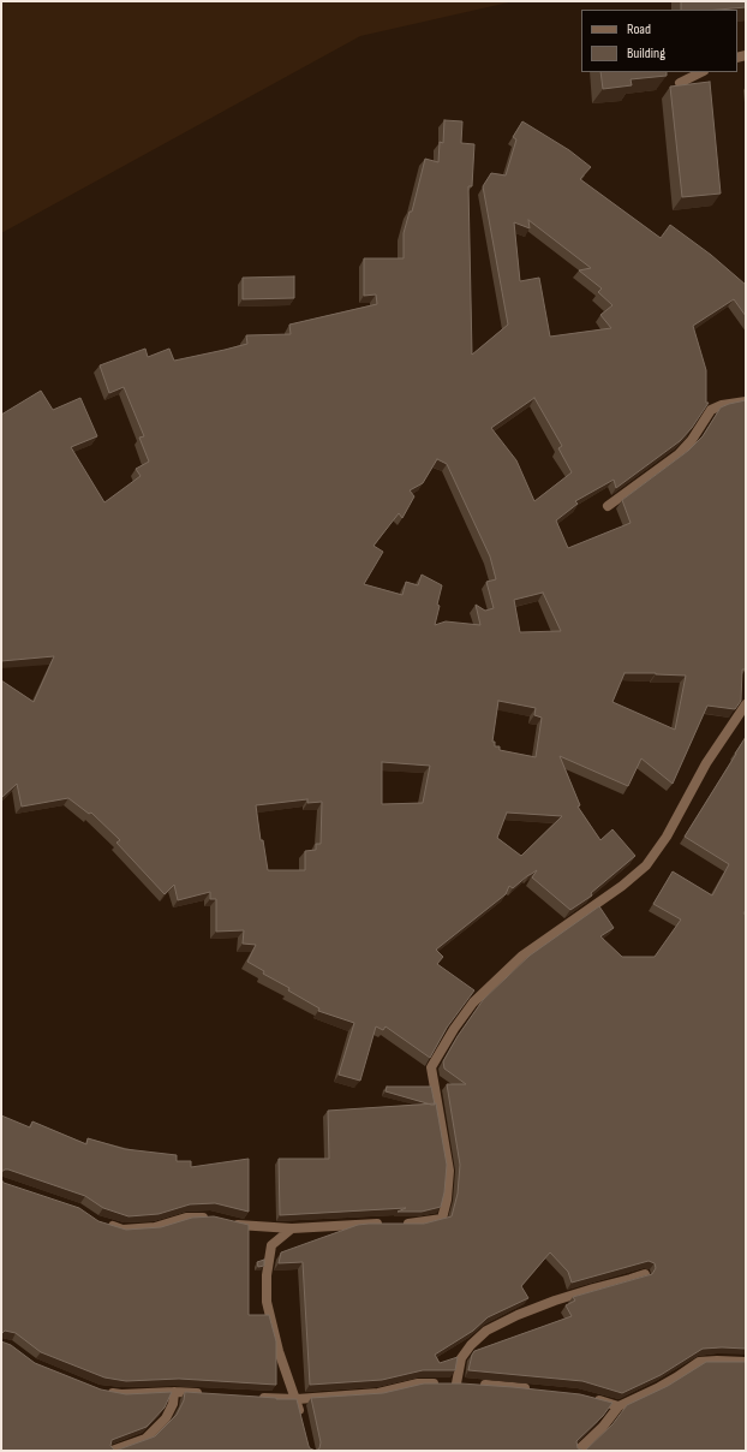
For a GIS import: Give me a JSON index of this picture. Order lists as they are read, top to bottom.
{
  "legend": ["Road", "Building"]
}
